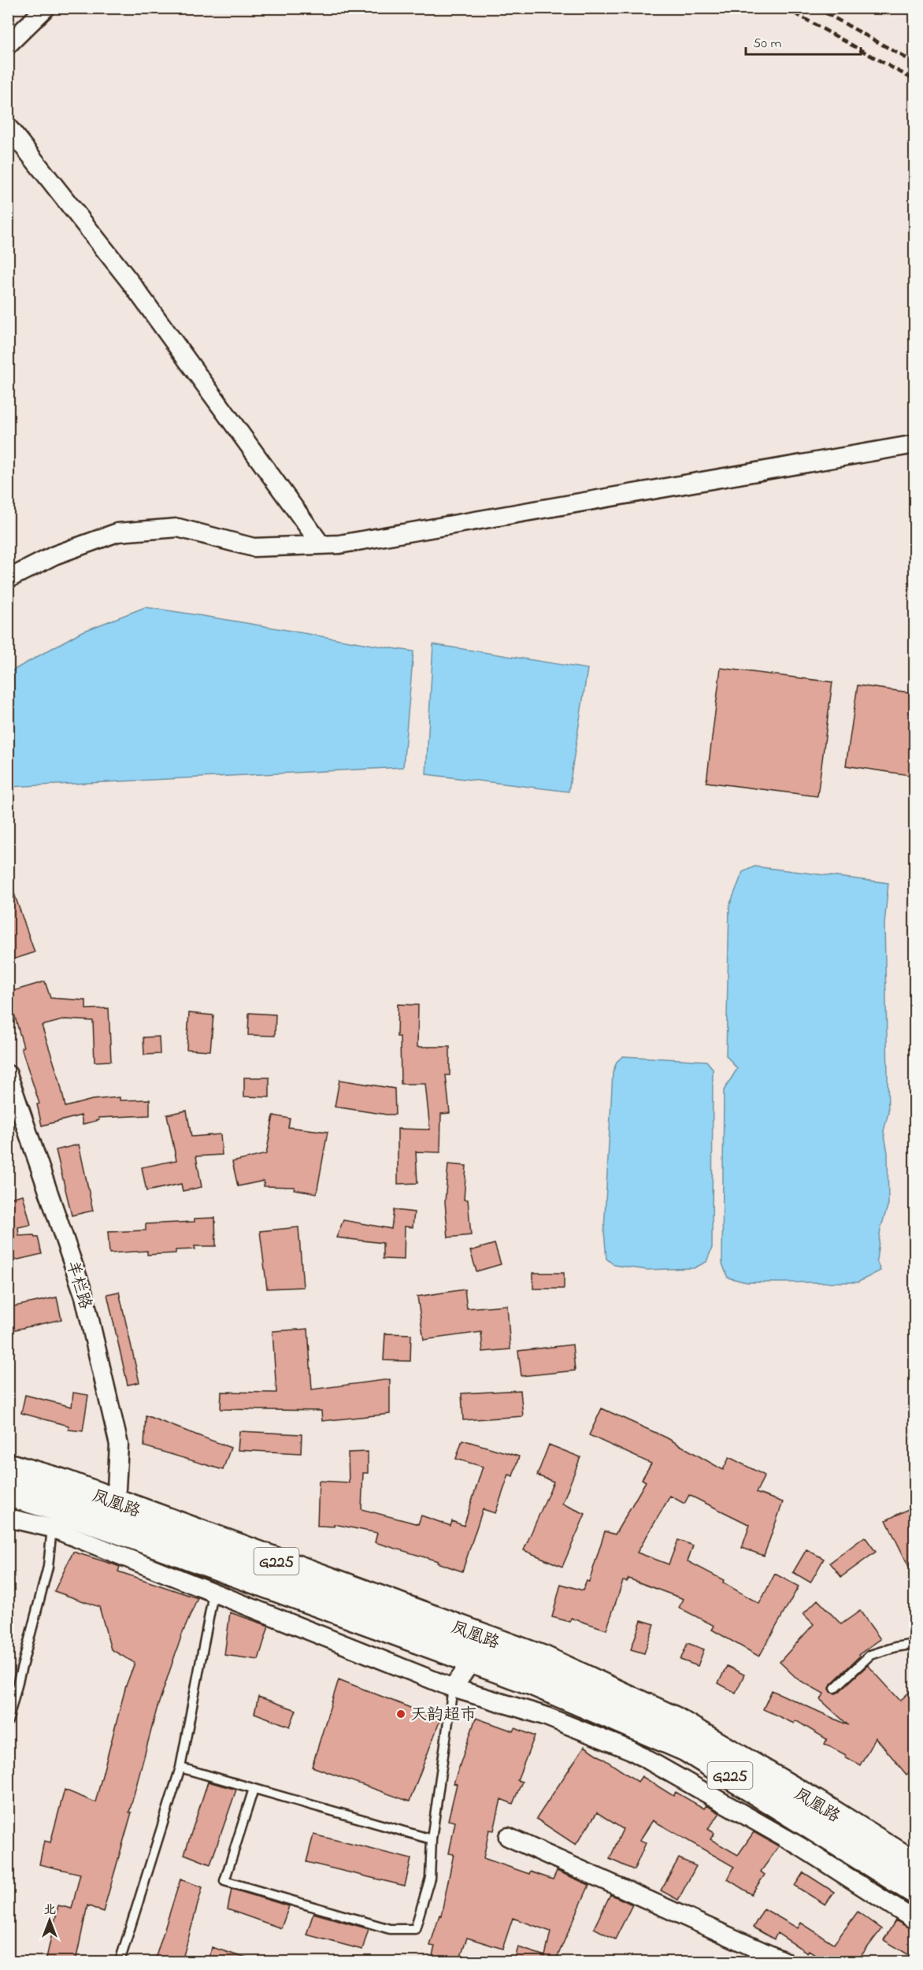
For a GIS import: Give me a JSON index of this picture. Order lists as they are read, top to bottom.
{
  "streets": {
    "highway": ["凤凰路", "G225"],
    "street": ["羊栏路"]
  },
  "crossings": [
    ["羊栏路", "凤凰路"]
  ],
  "places": ["天韵超市"],
  "scale_bar": "50 m",
  "north": "top"
}
